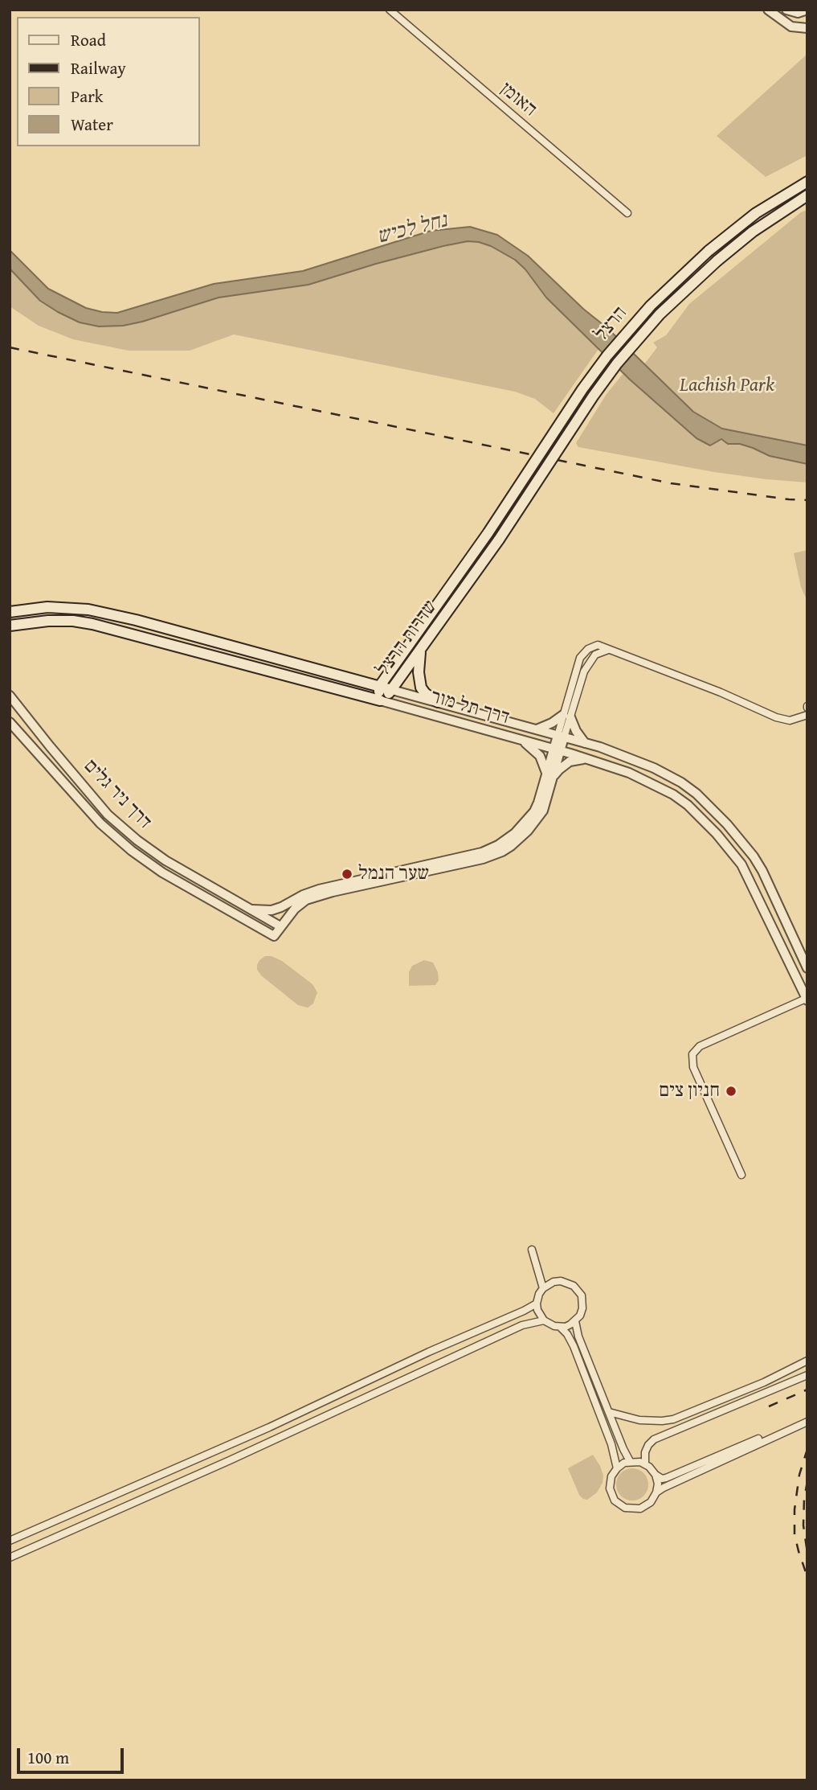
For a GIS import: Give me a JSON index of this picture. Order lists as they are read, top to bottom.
{
  "streets": {
    "main road": ["הרצל", "שדרות הרצל", "דרך תל מור"],
    "street": ["האומן", "דרך ניר גלים"]
  },
  "crossings": [
    ["הרצל", "שדרות הרצל"],
    ["שדרות הרצל", "דרך תל מור"]
  ],
  "water": ["נחל לכיש"],
  "parks": ["Lachish Park"],
  "places": ["שער הנמל", "חניון צים"],
  "legend": [
    "Road",
    "Railway",
    "Park",
    "Water"
  ],
  "scale_bar": "100 m"
}
